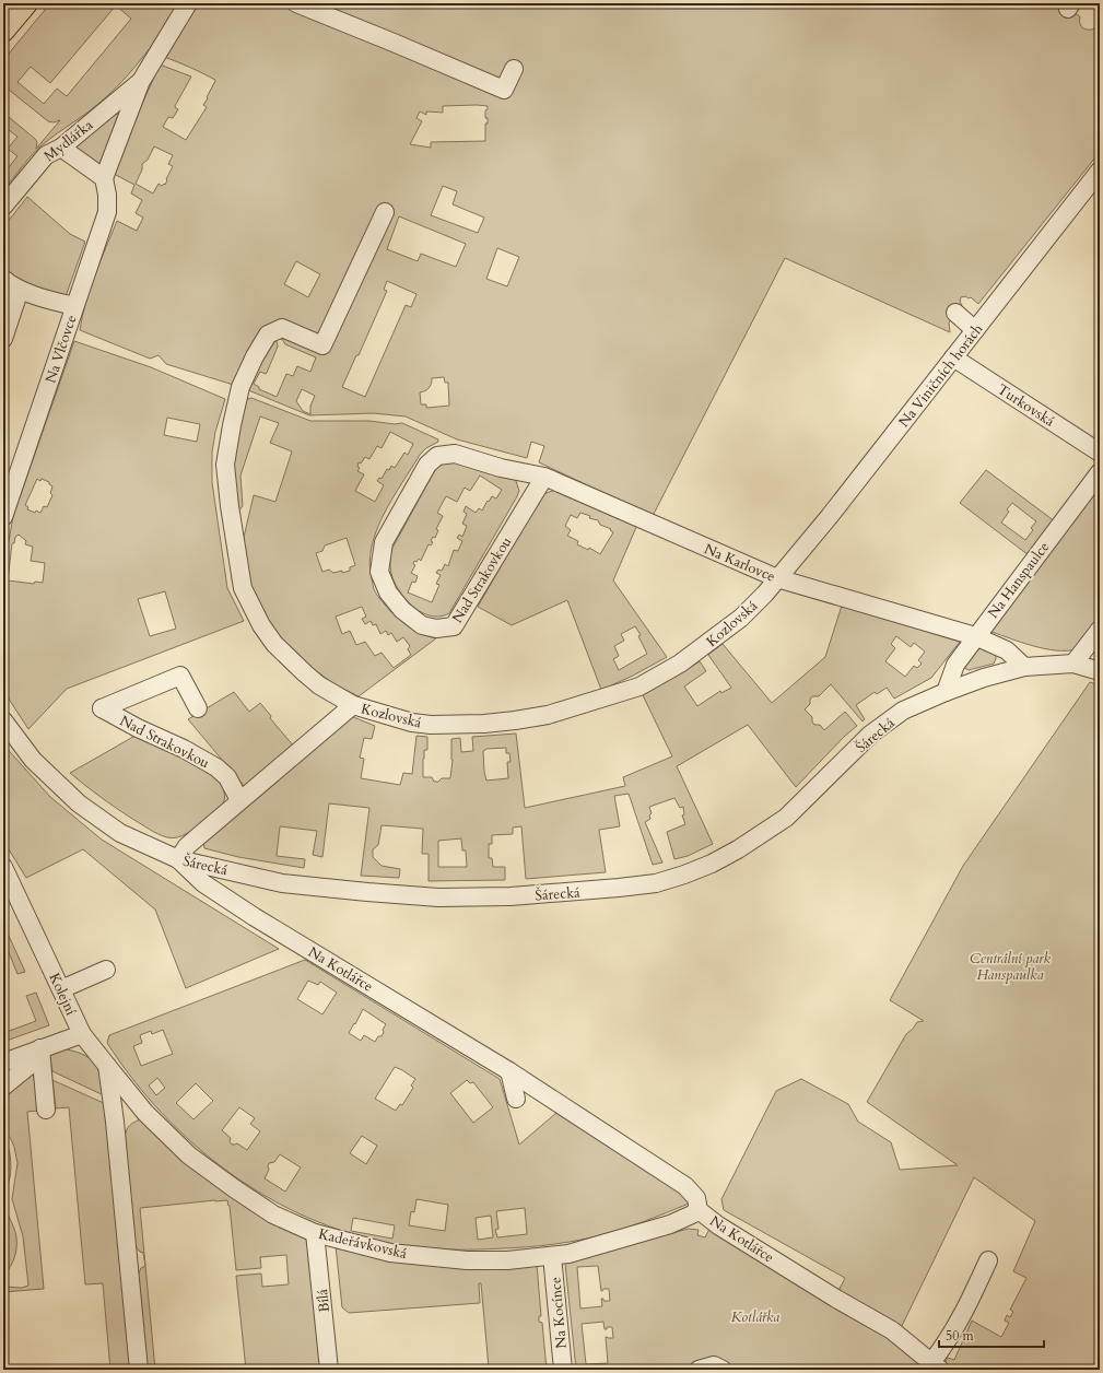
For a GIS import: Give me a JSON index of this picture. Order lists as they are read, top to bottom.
{
  "streets": {
    "street": [
      "Mydlářka",
      "Na Vlčovce",
      "Na Viničních horách",
      "Turkovská",
      "Na Karlovce",
      "Nad Strakovkou",
      "Na Hanspaulce",
      "Kozlovská",
      "Šárecká",
      "Na Kotlářce",
      "Kolejní",
      "Kadeřávkovská",
      "Bílá",
      "Na Kocínce"
    ]
  },
  "crossings": [
    ["Na Viničních horách", "Turkovská"],
    ["Na Viničních horách", "Na Karlovce"],
    ["Na Viničních horách", "Kozlovská"],
    ["Na Karlovce", "Nad Strakovkou"],
    ["Na Karlovce", "Na Hanspaulce"],
    ["Na Karlovce", "Kozlovská"],
    ["Na Karlovce", "Šárecká"],
    ["Na Hanspaulce", "Šárecká"],
    ["Šárecká", "Na Kotlářce"],
    ["Na Kotlářce", "Kadeřávkovská"],
    ["Kolejní", "Kadeřávkovská"],
    ["Kadeřávkovská", "Bílá"],
    ["Kadeřávkovská", "Na Kocínce"]
  ],
  "parks": ["Centrální park Hanspaulka", "Kotlářka"],
  "scale_bar": "50 m"
}
